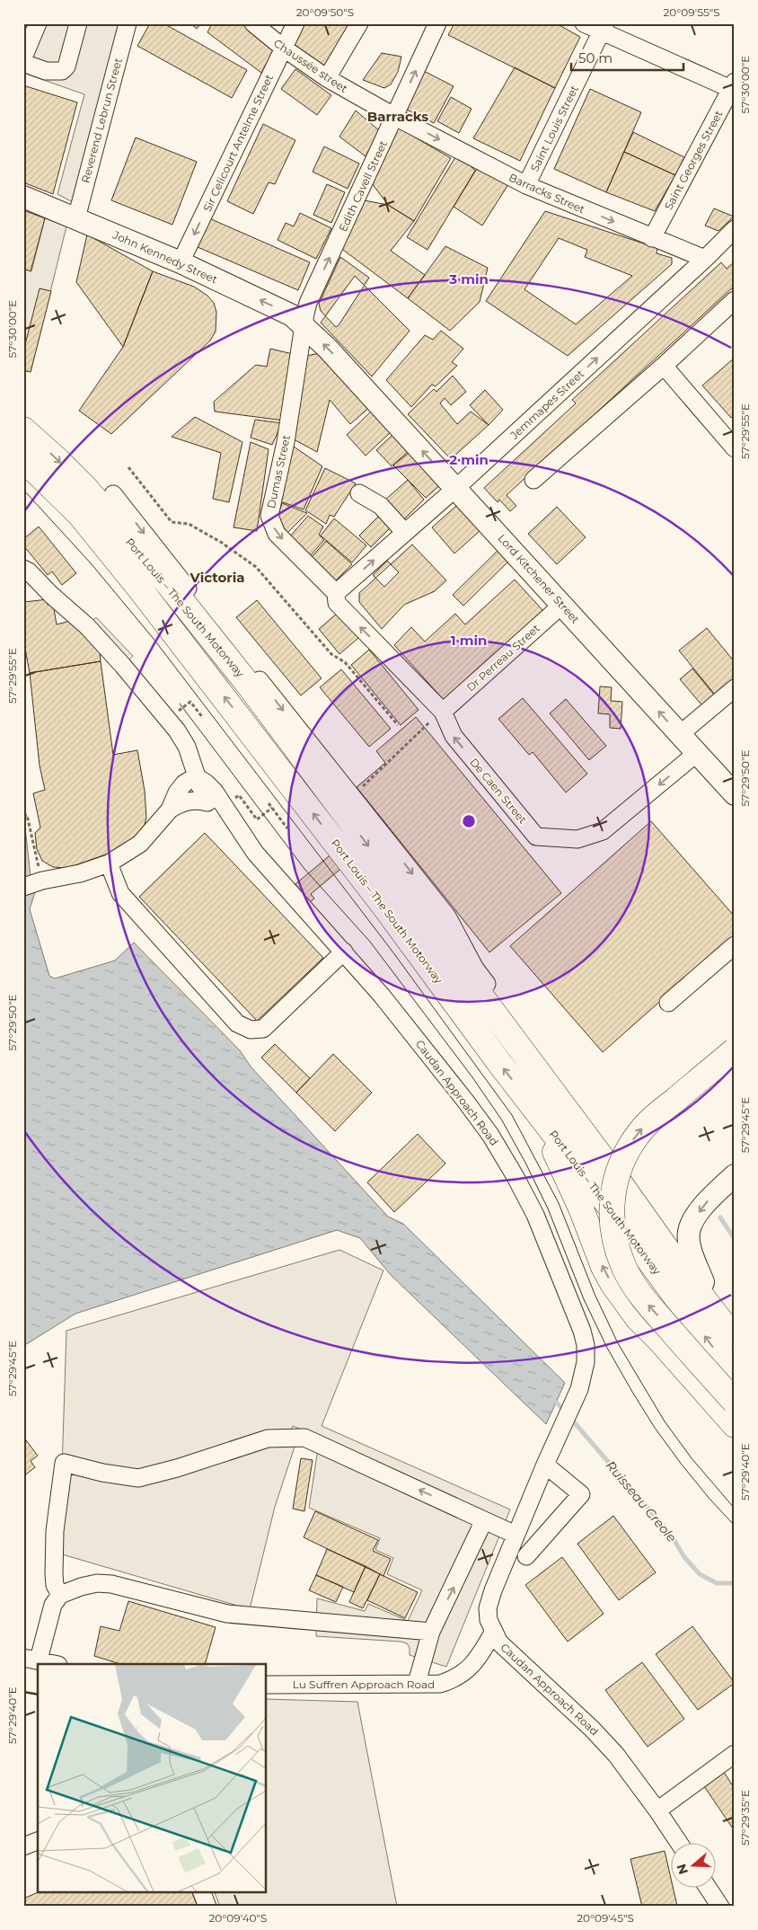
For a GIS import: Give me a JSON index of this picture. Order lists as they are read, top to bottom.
{
  "streets": {
    "highway": ["Port Louis – The South Motorway"],
    "main road": ["John Kennedy Street", "Lord Kitchener Street"],
    "street": [
      "Chaussée street",
      "Reverend Lebrun Street",
      "Saint Louis Street",
      "Sir Celicourt Antelme Street",
      "Saint Georges Street",
      "Edith Cavell Street",
      "Barracks Street",
      "Jemmapes Street",
      "Dumas Street",
      "Dr Perreau Street",
      "De Caen Street",
      "Caudan Approach Road",
      "Lu Suffren Approach Road"
    ]
  },
  "crossings": [
    ["Chaussée street", "Sir Celicourt Antelme Street"],
    ["Chaussée street", "Edith Cavell Street"],
    ["Chaussée street", "Barracks Street"],
    ["Reverend Lebrun Street", "John Kennedy Street"],
    ["Saint Louis Street", "Barracks Street"],
    ["Sir Celicourt Antelme Street", "John Kennedy Street"],
    ["Saint Georges Street", "Barracks Street"],
    ["Edith Cavell Street", "Barracks Street"],
    ["Edith Cavell Street", "John Kennedy Street"],
    ["Edith Cavell Street", "Dumas Street"],
    ["Edith Cavell Street", "Lord Kitchener Street"],
    ["Barracks Street", "Jemmapes Street"],
    ["John Kennedy Street", "Dumas Street"],
    ["John Kennedy Street", "Lord Kitchener Street"],
    ["Jemmapes Street", "Dumas Street"],
    ["Jemmapes Street", "Lord Kitchener Street"],
    ["Jemmapes Street", "De Caen Street"],
    ["Dumas Street", "Lord Kitchener Street"],
    ["Dumas Street", "De Caen Street"],
    ["Lord Kitchener Street", "Dr Perreau Street"],
    ["Lord Kitchener Street", "De Caen Street"],
    ["Dr Perreau Street", "De Caen Street"],
    ["Caudan Approach Road", "Lu Suffren Approach Road"]
  ],
  "one_way": [
    "Sir Celicourt Antelme Street",
    "Edith Cavell Street",
    "Barracks Street",
    "John Kennedy Street",
    "Dumas Street",
    "Lord Kitchener Street"
  ],
  "districts": ["Barracks", "Victoria"],
  "water": ["Ruisseau Creole"],
  "scale_bar": "50 m",
  "north": "left",
  "coordinates": [
    "20°09'50\"S",
    "20°09'55\"S",
    "57°30'00\"E",
    "57°29'55\"E",
    "57°29'50\"E",
    "57°29'45\"E",
    "57°29'40\"E",
    "57°29'35\"E",
    "20°09'40\"S",
    "20°09'45\"S"
  ],
  "rings": ["3 min", "2 min", "1 min"]
}
